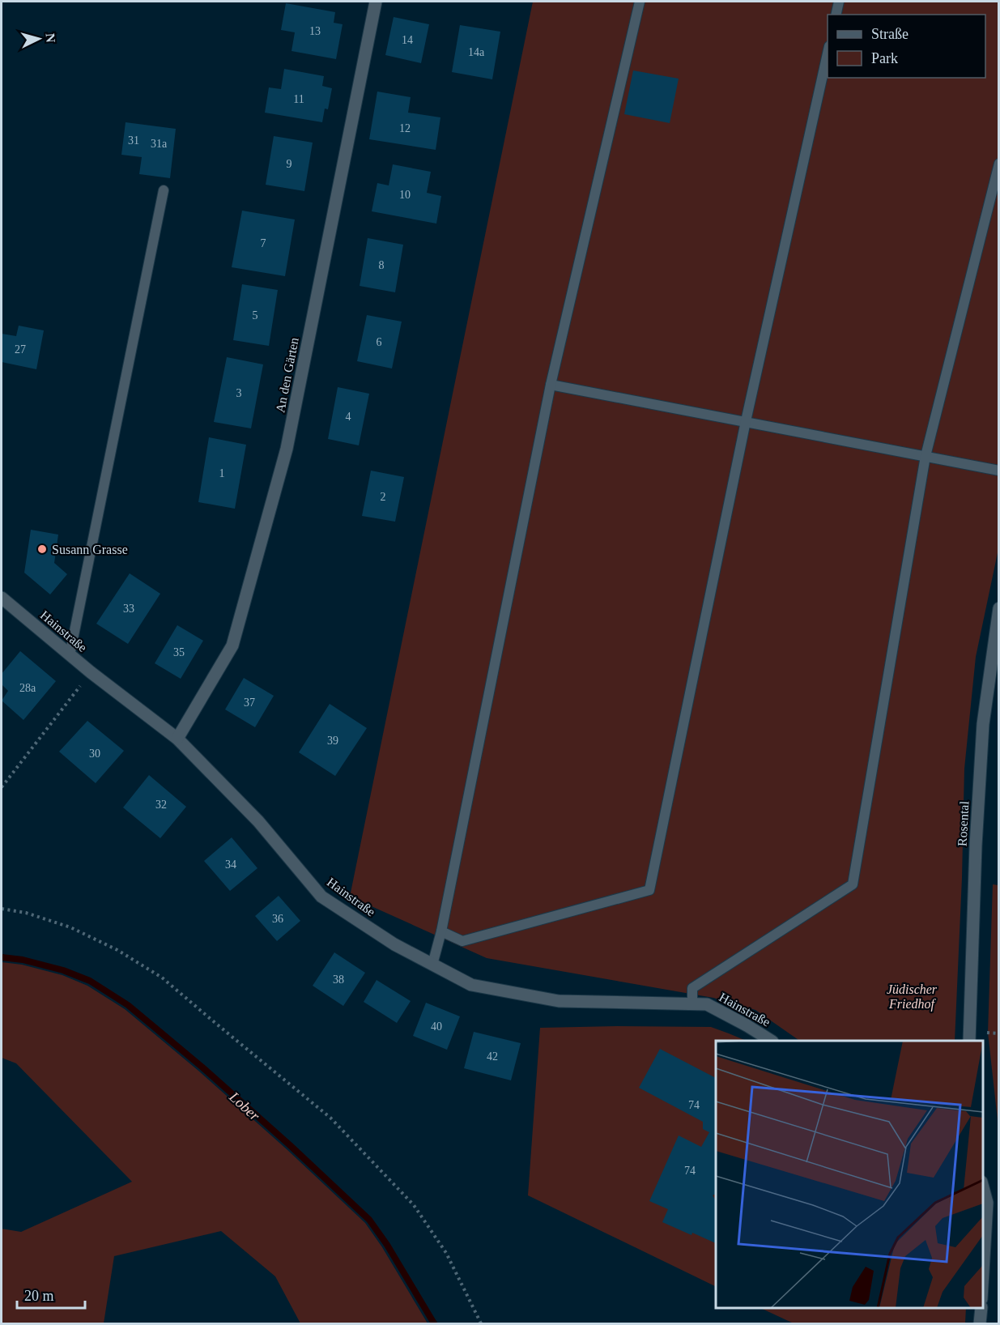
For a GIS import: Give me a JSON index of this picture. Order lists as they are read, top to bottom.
{
  "streets": {
    "street": ["An den Gärten", "Hainstraße", "Rosental"]
  },
  "crossings": [
    ["An den Gärten", "Hainstraße"]
  ],
  "water": ["Lober"],
  "parks": ["Jüdischer Friedhof"],
  "places": ["Susann Grasse"],
  "house_numbers": [
    "13",
    "14",
    "14a",
    "11",
    "12",
    "31",
    "31a",
    "9",
    "10",
    "7",
    "8",
    "5",
    "6",
    "27",
    "3",
    "4",
    "1",
    "2",
    "33",
    "35",
    "28a",
    "37",
    "39",
    "30",
    "32",
    "34",
    "36",
    "38",
    "40",
    "42",
    "74",
    "74"
  ],
  "legend": ["Straße", "Park"],
  "scale_bar": "20 m",
  "north": "right"
}
